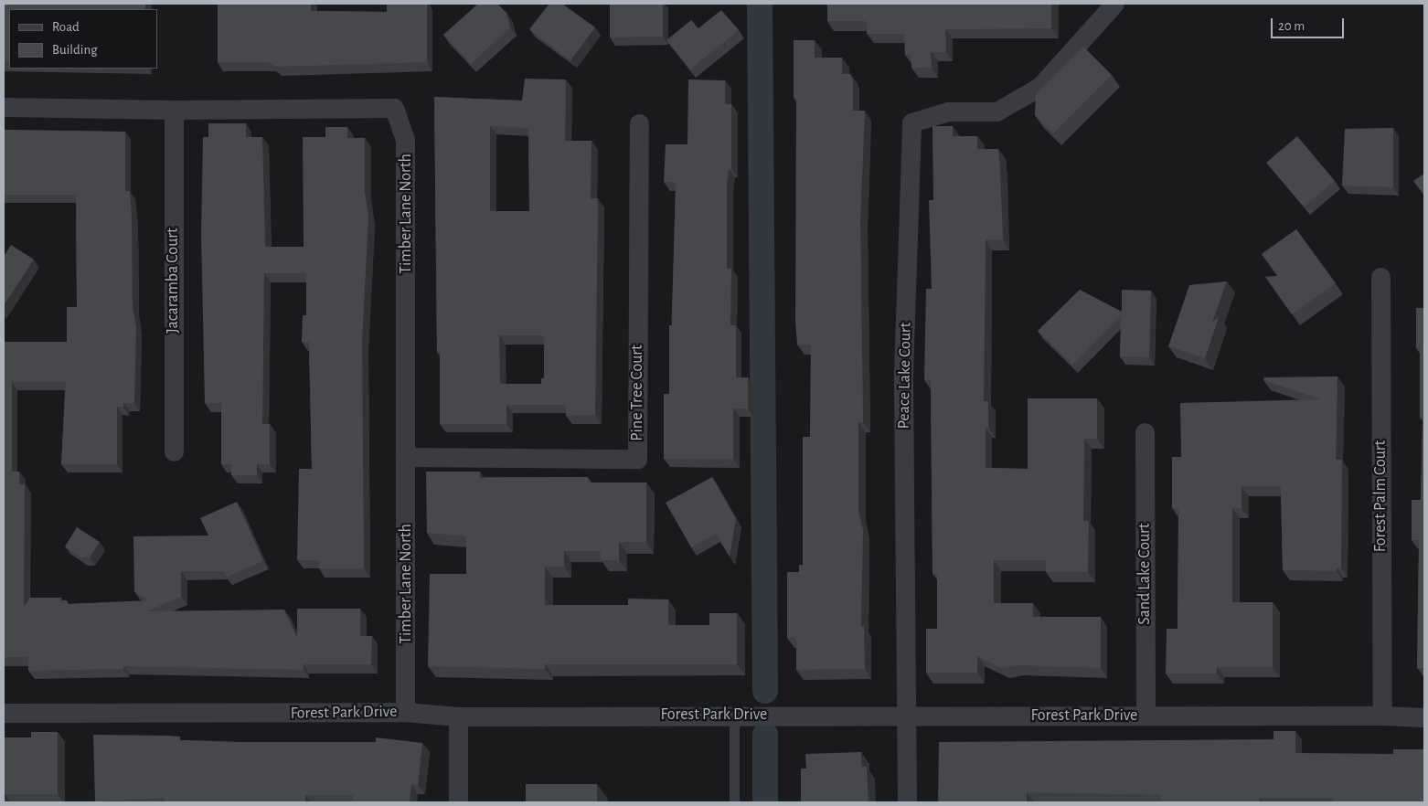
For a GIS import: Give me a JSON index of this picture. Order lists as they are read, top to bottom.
{
  "streets": {
    "street": [
      "Timber Lane North",
      "Jacaramba Court",
      "Peace Lake Court",
      "Pine Tree Court",
      "Forest Palm Court",
      "Sand Lake Court",
      "Forest Park Drive"
    ]
  },
  "crossings": [
    ["Timber Lane North", "Jacaramba Court"],
    ["Timber Lane North", "Pine Tree Court"],
    ["Timber Lane North", "Forest Park Drive"],
    ["Peace Lake Court", "Forest Park Drive"],
    ["Forest Palm Court", "Forest Park Drive"],
    ["Sand Lake Court", "Forest Park Drive"]
  ],
  "legend": ["Road", "Building"],
  "scale_bar": "20 m"
}
